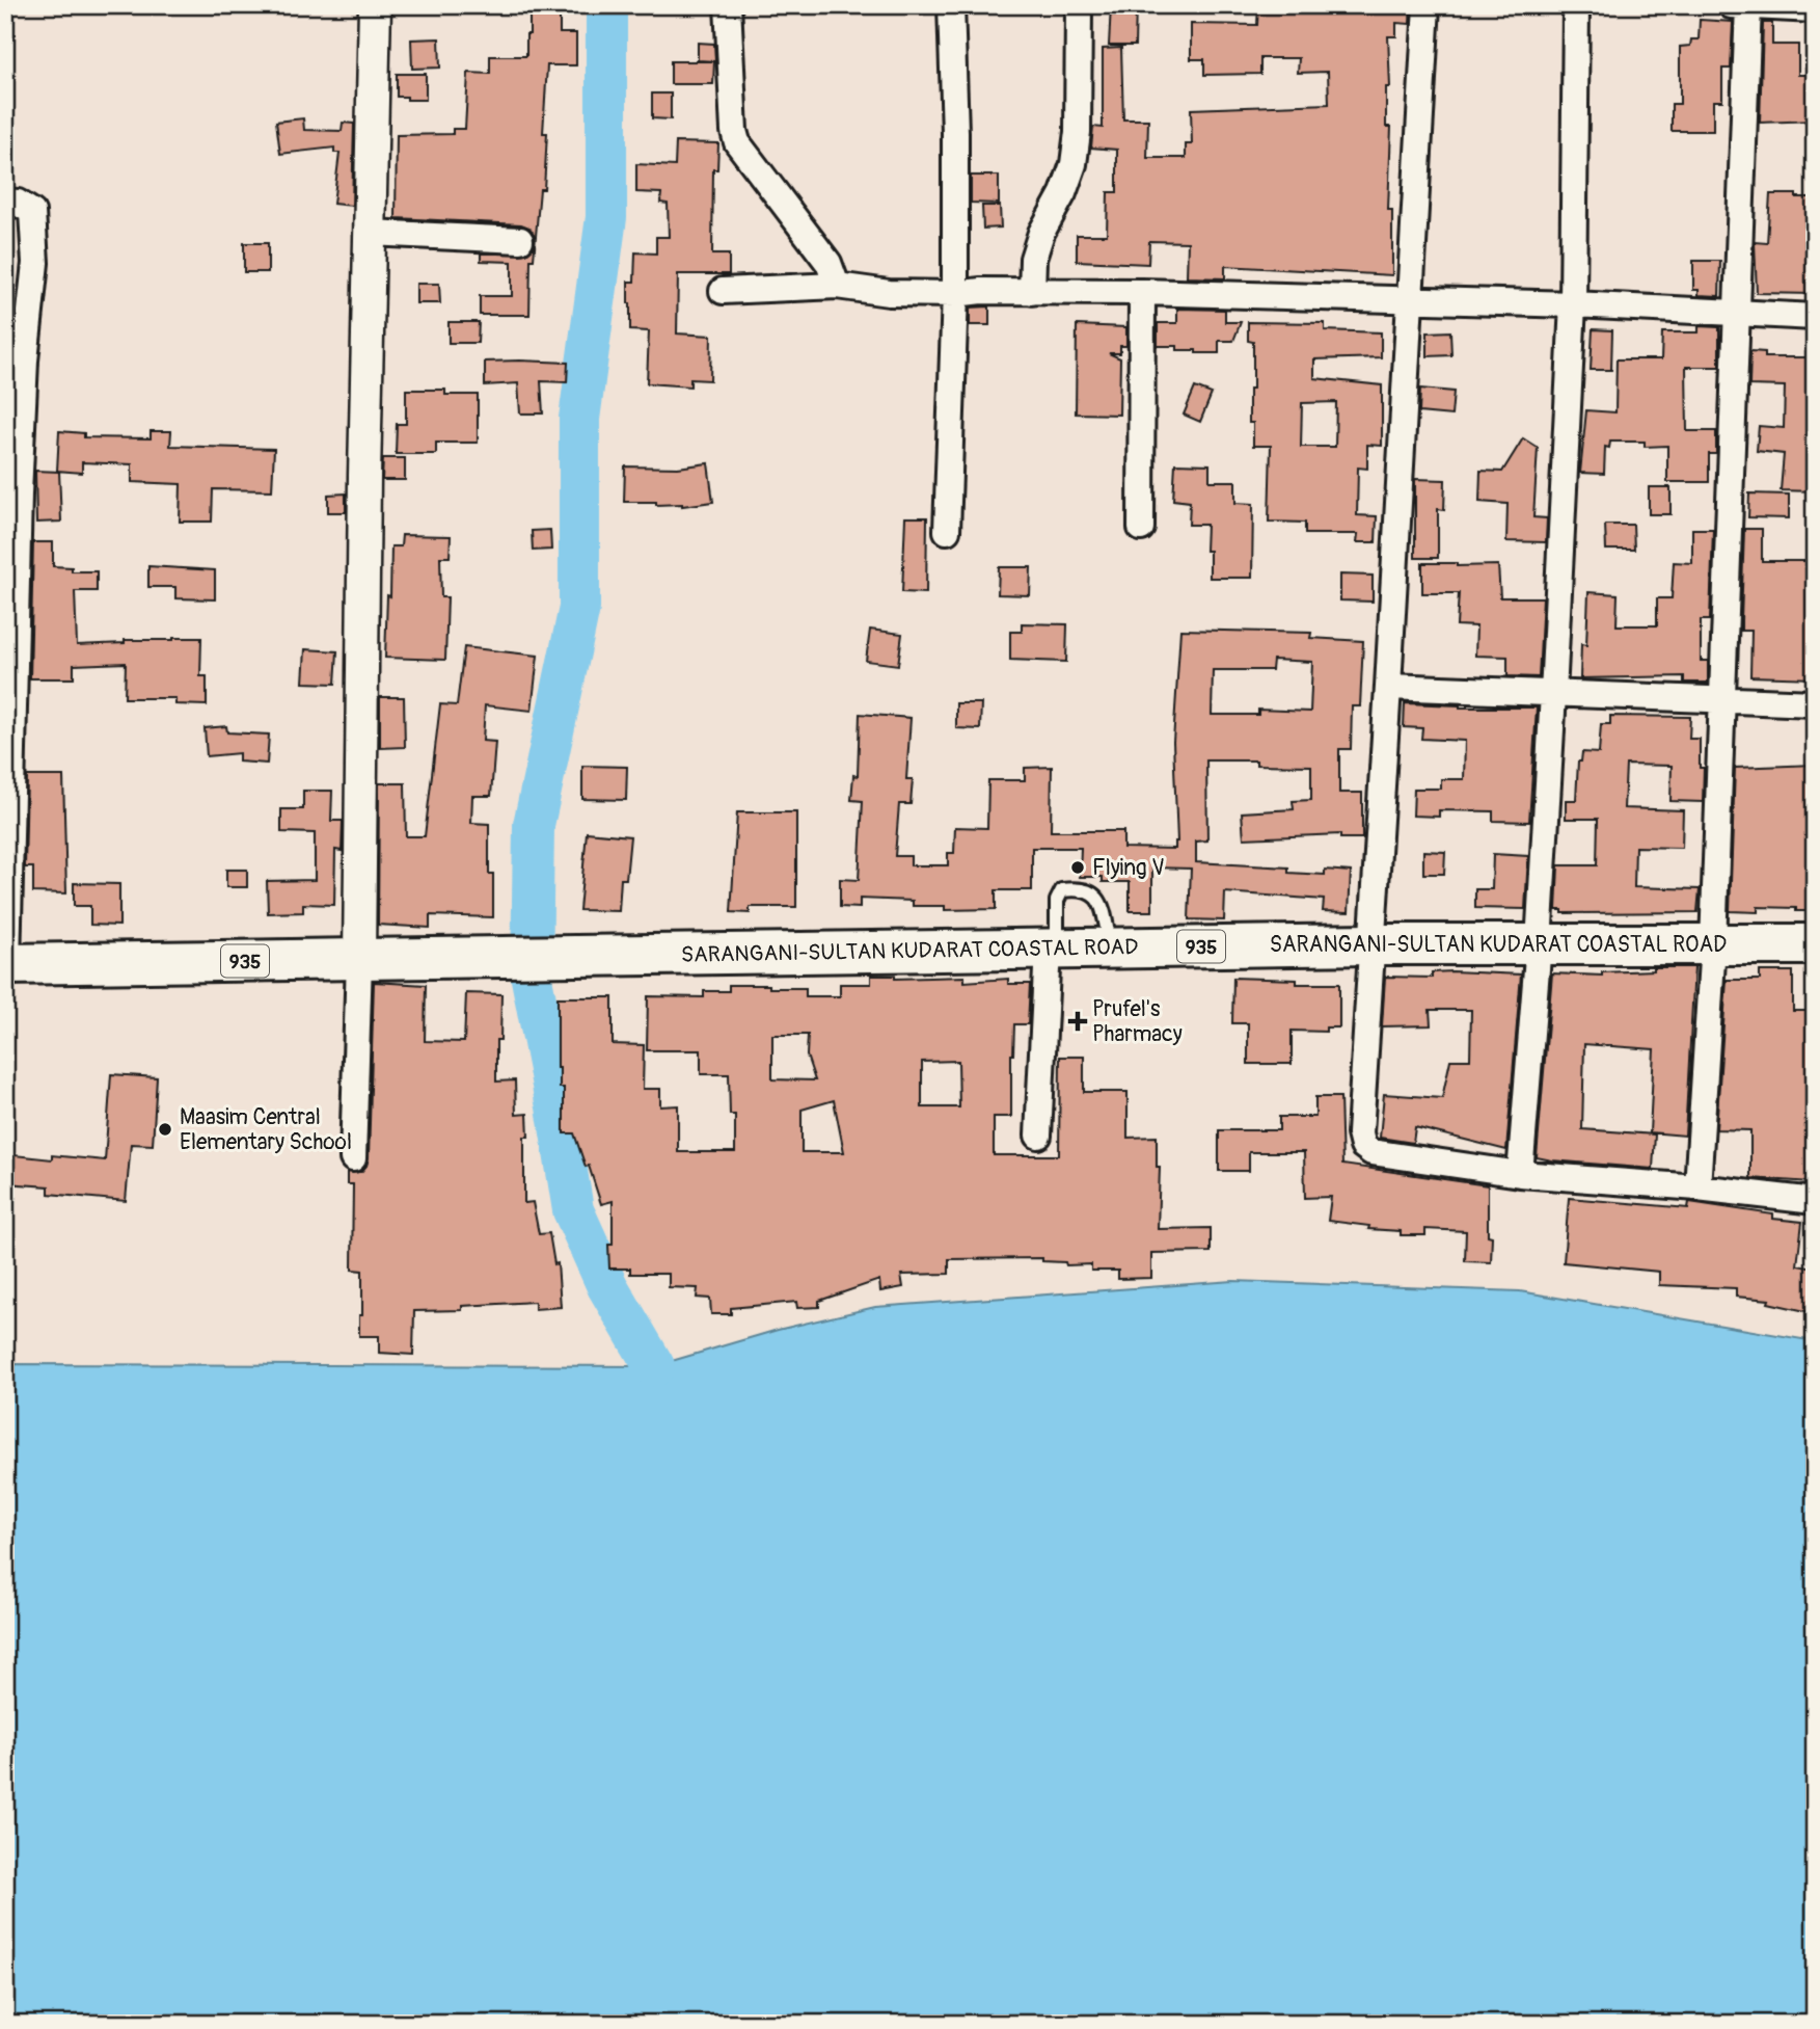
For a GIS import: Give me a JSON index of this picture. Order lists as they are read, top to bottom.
{
  "streets": {
    "main road": ["SARANGANI-SULTAN KUDARAT COASTAL ROAD", "935"]
  },
  "places": {
    "other": ["Flying V", "Maasim Central Elementary School"],
    "health": ["Prufel's Pharmacy"]
  }
}
